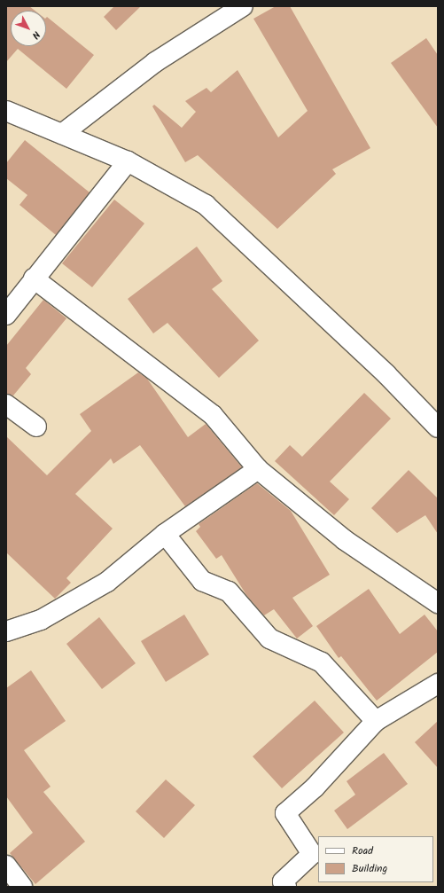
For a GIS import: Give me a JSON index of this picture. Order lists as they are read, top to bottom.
{
  "legend": ["Road", "Building"],
  "north": "bottom right"
}
